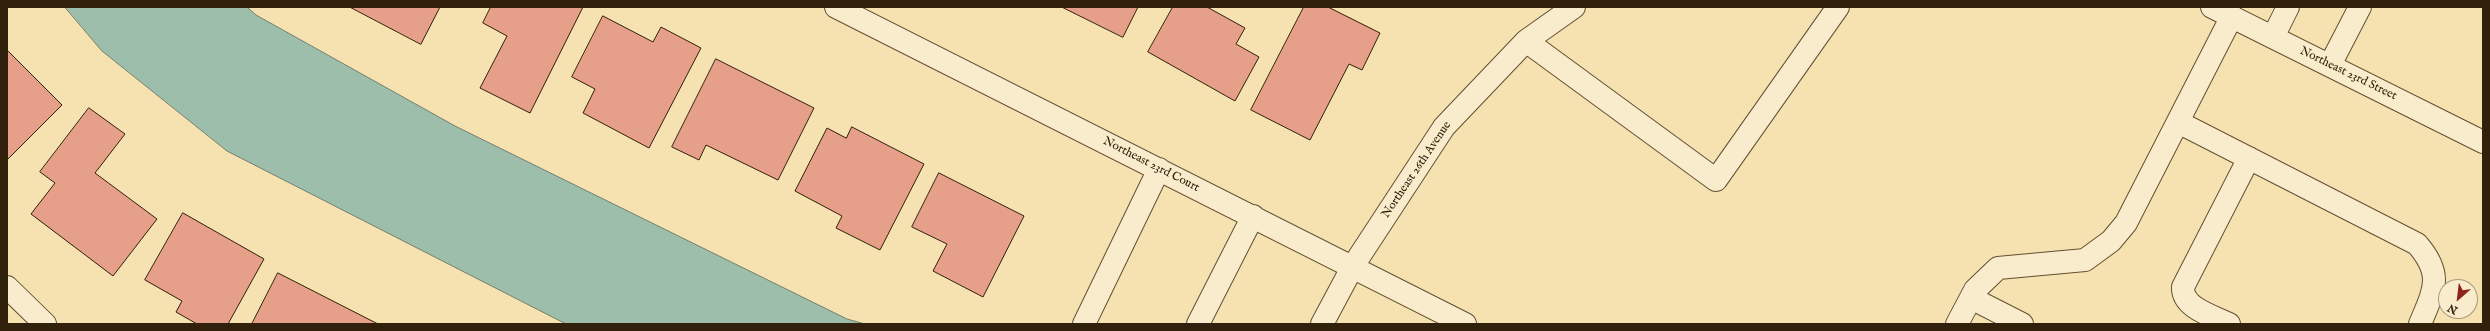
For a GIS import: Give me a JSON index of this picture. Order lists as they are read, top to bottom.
{
  "streets": {
    "street": ["Northeast 23rd Street", "Northeast 23rd Court", "Northeast 26th Avenue"]
  },
  "crossings": [
    ["Northeast 23rd Court", "Northeast 26th Avenue"]
  ],
  "north": "bottom left"
}
